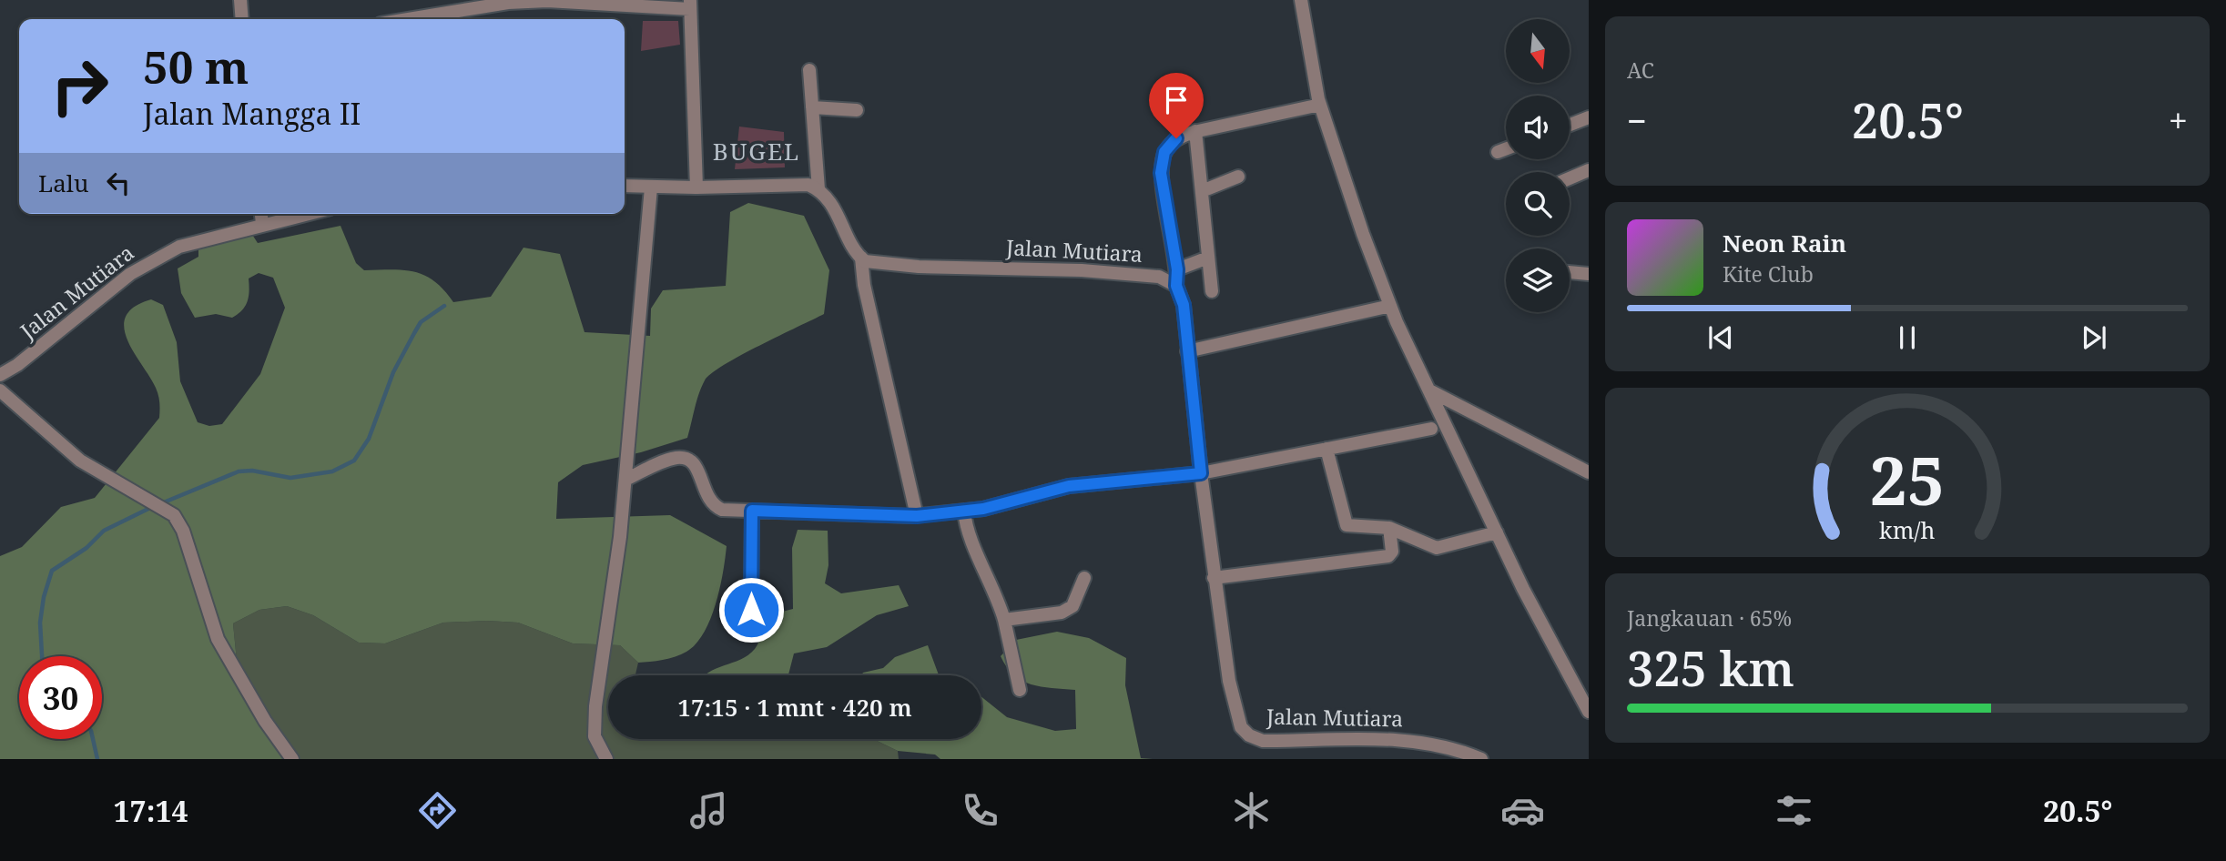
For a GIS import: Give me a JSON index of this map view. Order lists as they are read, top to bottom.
{
  "streets": {
    "street": ["Jalan Mutiara"]
  },
  "districts": ["BUGEL"],
  "north": "bottom",
  "page": {
    "tile": [
      "AC",
      ["Jangkauan · 65%", "325 km"]
    ],
    "turn": ["50 m", "Jalan Mangga II"],
    "heat": ["−", "20.5°", "+"],
    "then": "Lalu",
    "song": ["Neon Rain", "Kite Club"],
    "limit": "30",
    "trip": "17:15 · 1 mnt · 420 m",
    "tabs": ["17:14", "20.5°"],
    "gauge": ["25", "km/h"]
  }
}
